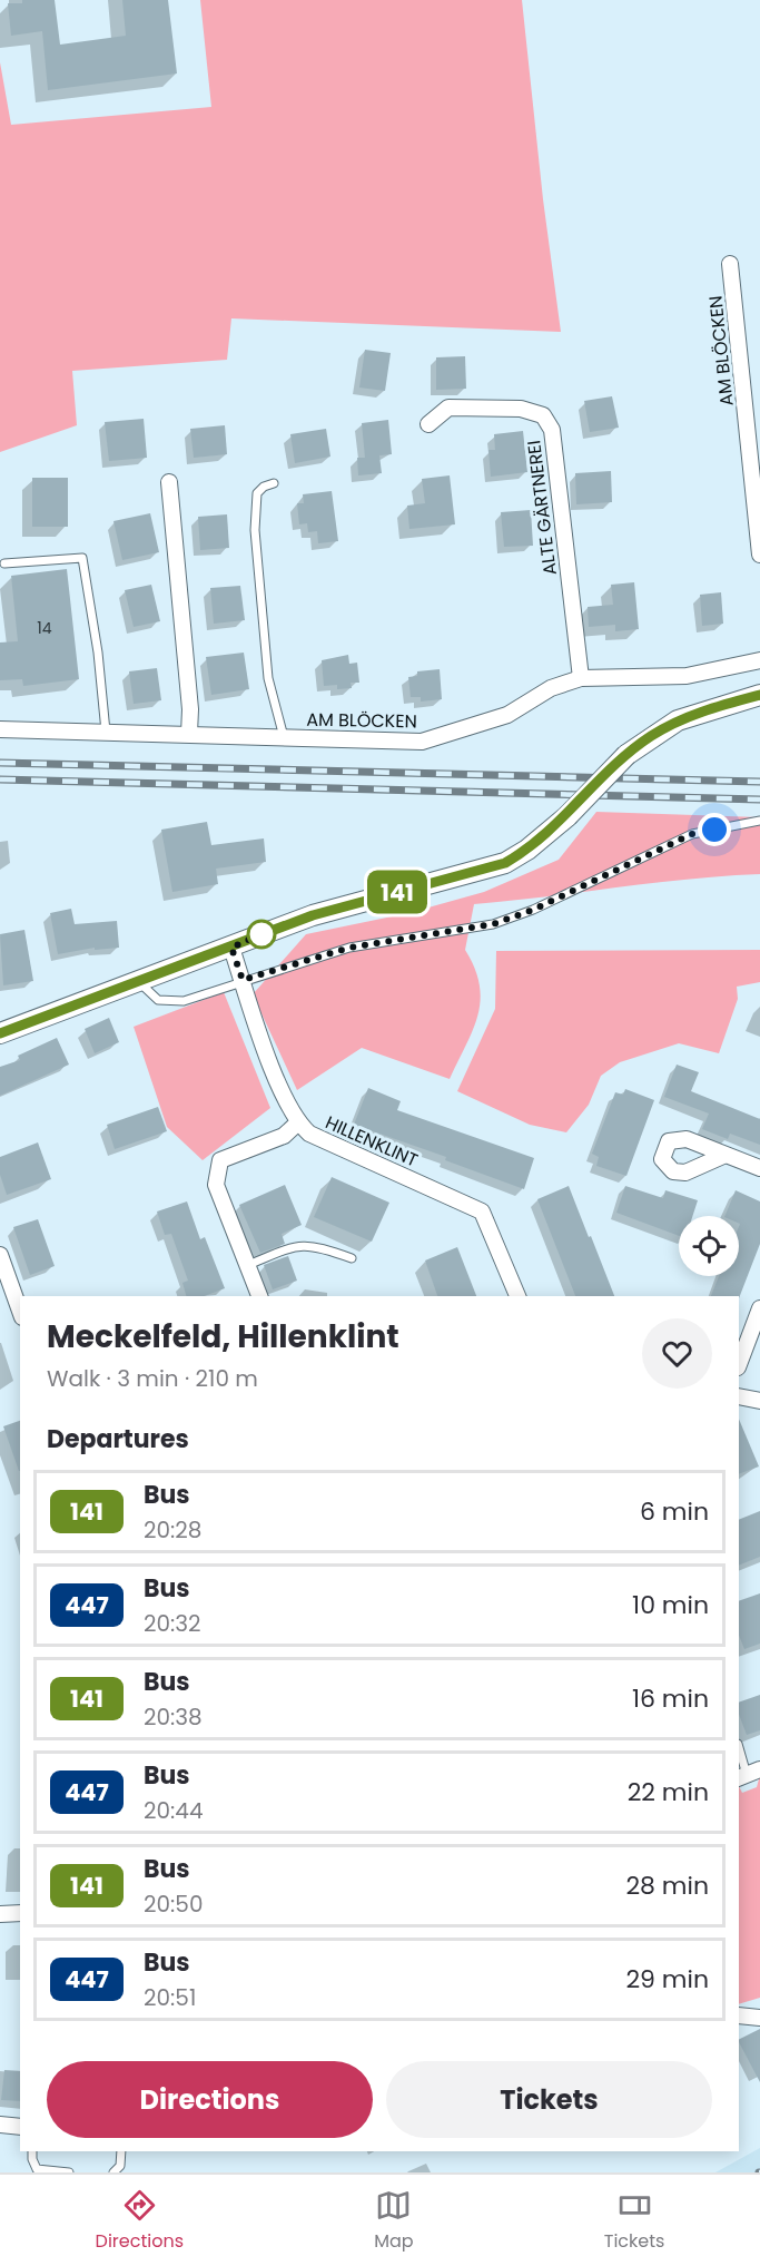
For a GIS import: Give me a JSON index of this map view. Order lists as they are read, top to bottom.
{
  "streets": {
    "street": ["AM BLÖCKEN", "ALTE GÄRTNEREI", "HILLENKLINT"]
  },
  "crossings": [
    ["AM BLÖCKEN", "ALTE GÄRTNEREI"]
  ],
  "lines": ["bus line 141"],
  "house_numbers": ["14"],
  "page": {
    "on_map": "141",
    "heading": [
      ["Meckelfeld, Hillenklint", "Walk · 3 min · 210 m"],
      "Departures"
    ],
    "list": [
      {
        "mark": "141",
        "name": "Bus",
        "note": "20:28",
        "value": "6 min"
      },
      {
        "mark": "447",
        "name": "Bus",
        "note": "20:32",
        "value": "10 min"
      },
      {
        "mark": "141",
        "name": "Bus",
        "note": "20:38",
        "value": "16 min"
      },
      {
        "mark": "447",
        "name": "Bus",
        "note": "20:44",
        "value": "22 min"
      },
      {
        "mark": "141",
        "name": "Bus",
        "note": "20:50",
        "value": "28 min"
      },
      {
        "mark": "447",
        "name": "Bus",
        "note": "20:51",
        "value": "29 min"
      }
    ],
    "buttons": ["Directions", "Tickets"],
    "tabs": ["Directions", "Map", "Tickets"]
  }
}
